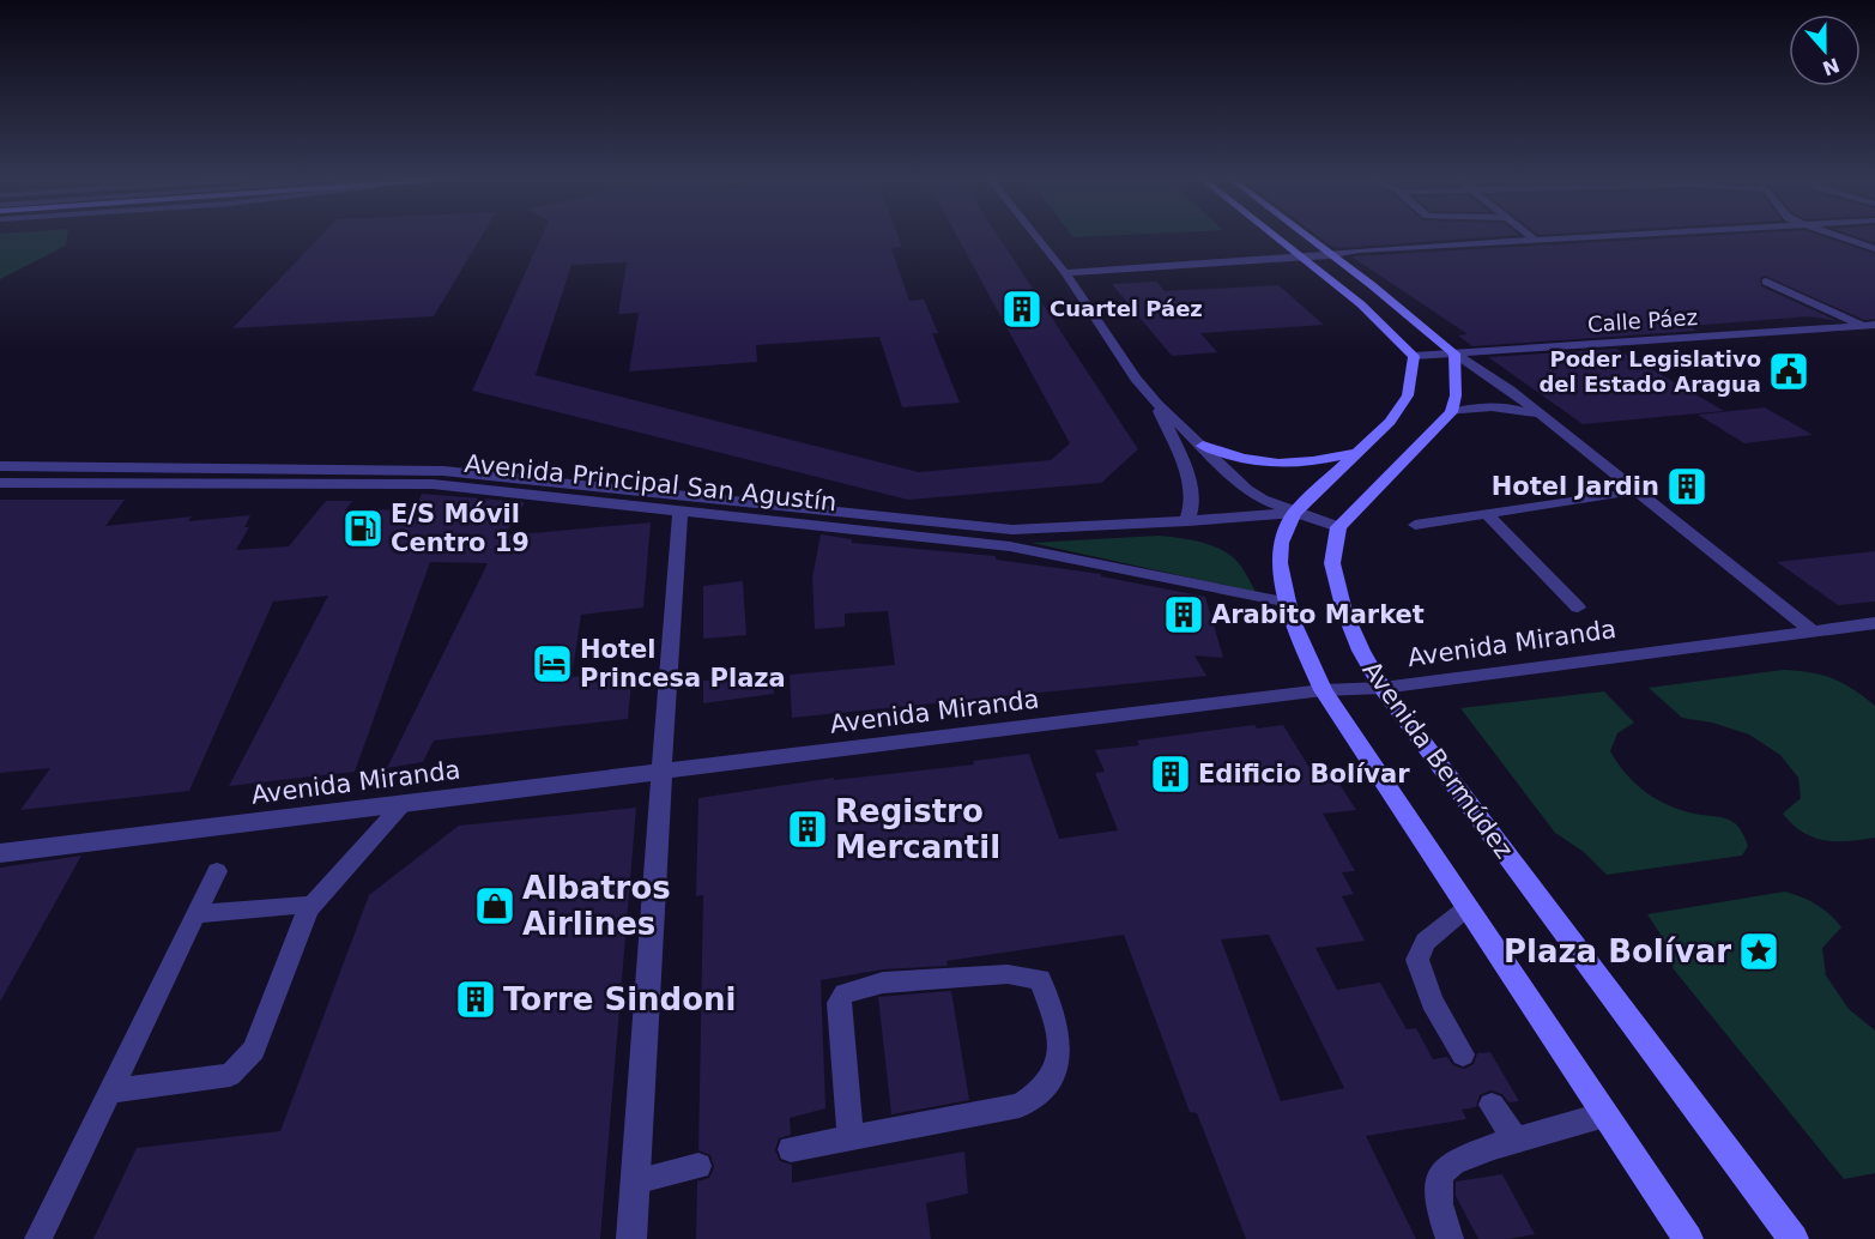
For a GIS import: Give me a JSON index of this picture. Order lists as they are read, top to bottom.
{
  "streets": {
    "street": [
      "Calle Páez",
      "Avenida Principal San Agustín",
      "Avenida Miranda",
      "Avenida Bermúdez"
    ]
  },
  "crossings": [
    ["Calle Páez", "Avenida Bermúdez"],
    ["Avenida Principal San Agustín", "Avenida Bermúdez"],
    ["Avenida Miranda", "Avenida Bermúdez"]
  ],
  "places": {
    "building": [
      "Cuartel Páez",
      "Hotel Jardin",
      "Arabito Market",
      "Edificio Bolívar",
      "Registro Mercantil",
      "Torre Sindoni"
    ],
    "public building": ["Poder Legislativo del Estado Aragua"],
    "fuel station": ["E/S Móvil Centro 19"],
    "hotel": ["Hotel Princesa Plaza"],
    "shop": ["Albatros Airlines"],
    "place": ["Plaza Bolívar"]
  },
  "north": "bottom"
}
